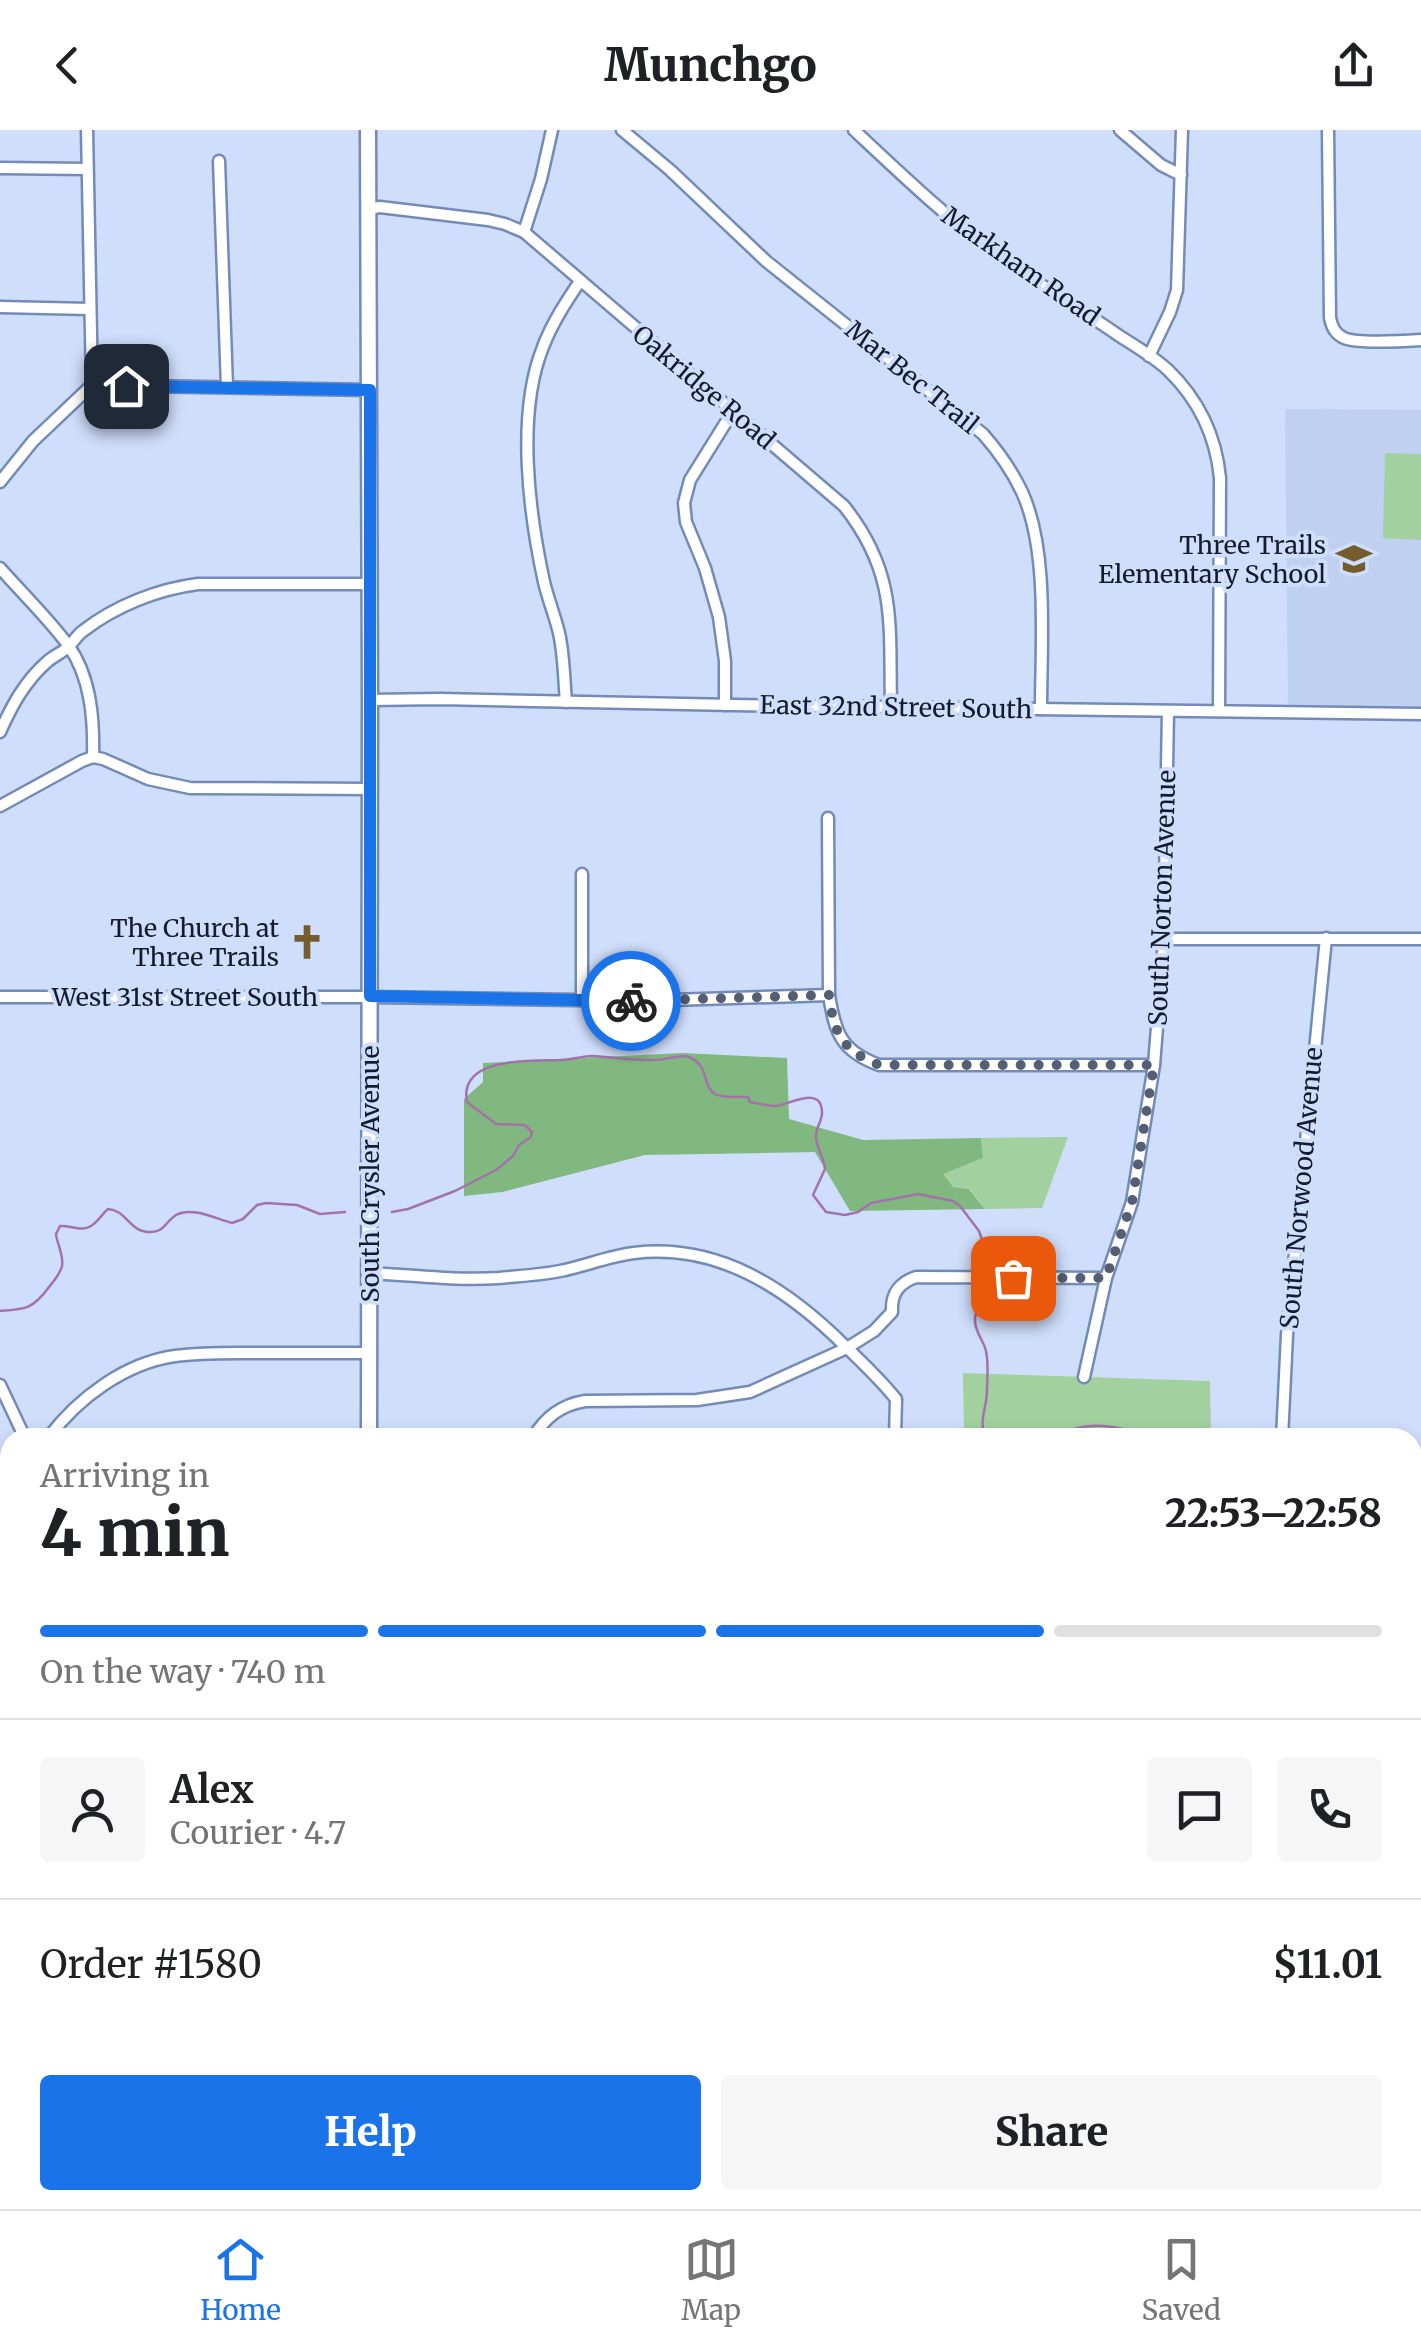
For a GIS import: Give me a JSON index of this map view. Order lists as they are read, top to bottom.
{
  "streets": {
    "main road": ["South Crysler Avenue"],
    "street": [
      "Markham Road",
      "Mar Bec Trail",
      "Oakridge Road",
      "East 32nd Street South",
      "South Norton Avenue",
      "West 31st Street South",
      "South Norwood Avenue"
    ]
  },
  "crossings": [
    ["Mar Bec Trail", "East 32nd Street South"],
    ["Oakridge Road", "East 32nd Street South"],
    ["Oakridge Road", "South Crysler Avenue"],
    ["East 32nd Street South", "South Norton Avenue"],
    ["East 32nd Street South", "South Crysler Avenue"],
    ["West 31st Street South", "South Crysler Avenue"]
  ],
  "places": {
    "school or university": ["Three Trails Elementary School"],
    "church": ["The Church at Three Trails"]
  },
  "page": {
    "header": "Munchgo",
    "heading": ["4 min", "Arriving in", "22:53–22:58"],
    "panel": [
      "Alex",
      "Courier · 4.7",
      "Order #1580",
      "$11.01"
    ],
    "bar": "On the way · 740 m",
    "buttons": ["Help", "Share"],
    "tabs": ["Home", "Map", "Saved"]
  }
}
